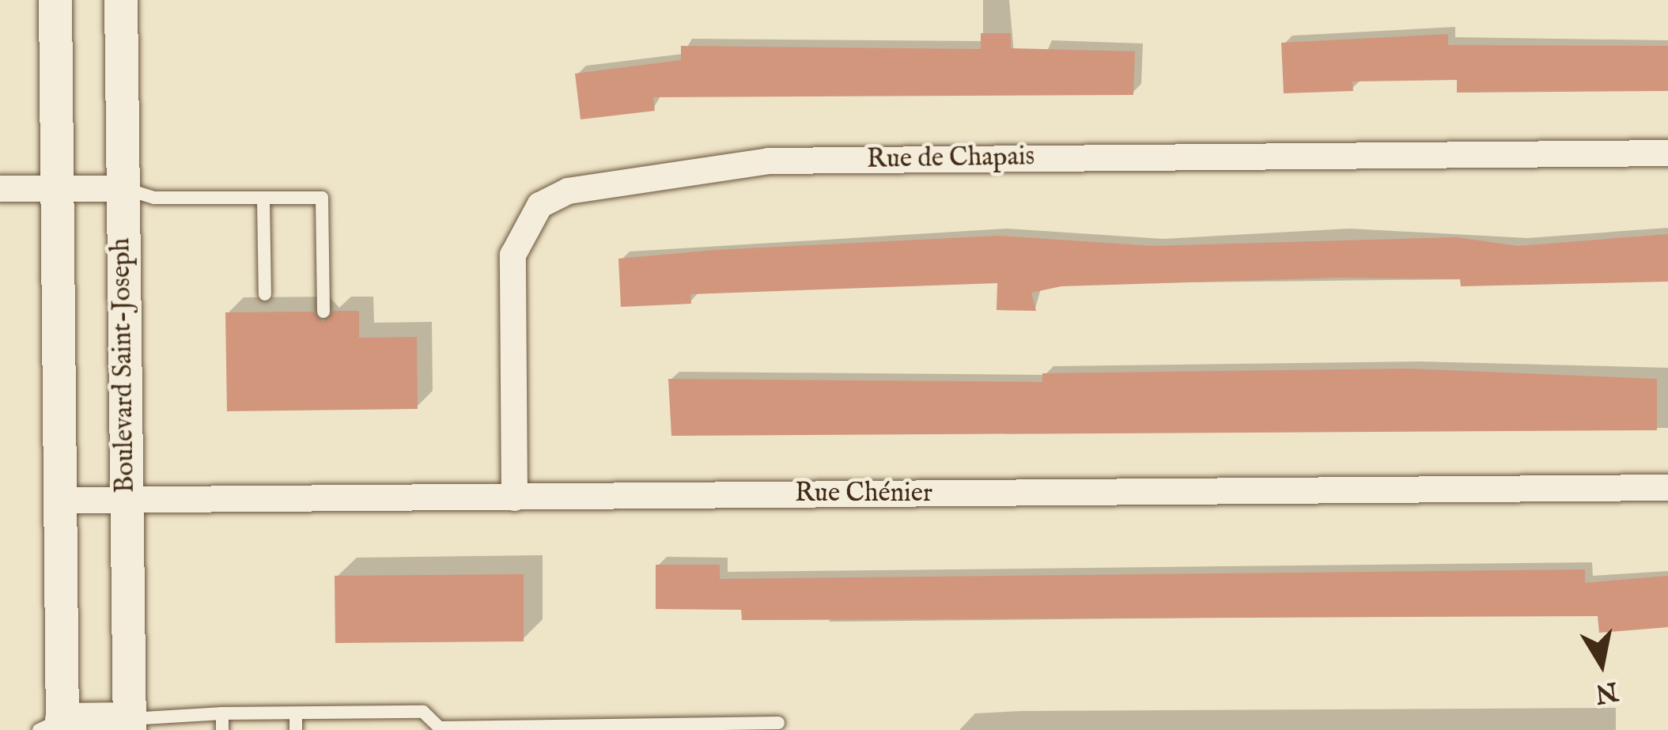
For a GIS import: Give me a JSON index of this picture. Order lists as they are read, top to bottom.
{
  "streets": {
    "street": ["Rue de Chapais", "Boulevard Saint-Joseph", "Rue Chénier"]
  },
  "crossings": [
    ["Rue de Chapais", "Rue Chénier"],
    ["Boulevard Saint-Joseph", "Rue Chénier"]
  ],
  "north": "bottom"
}
